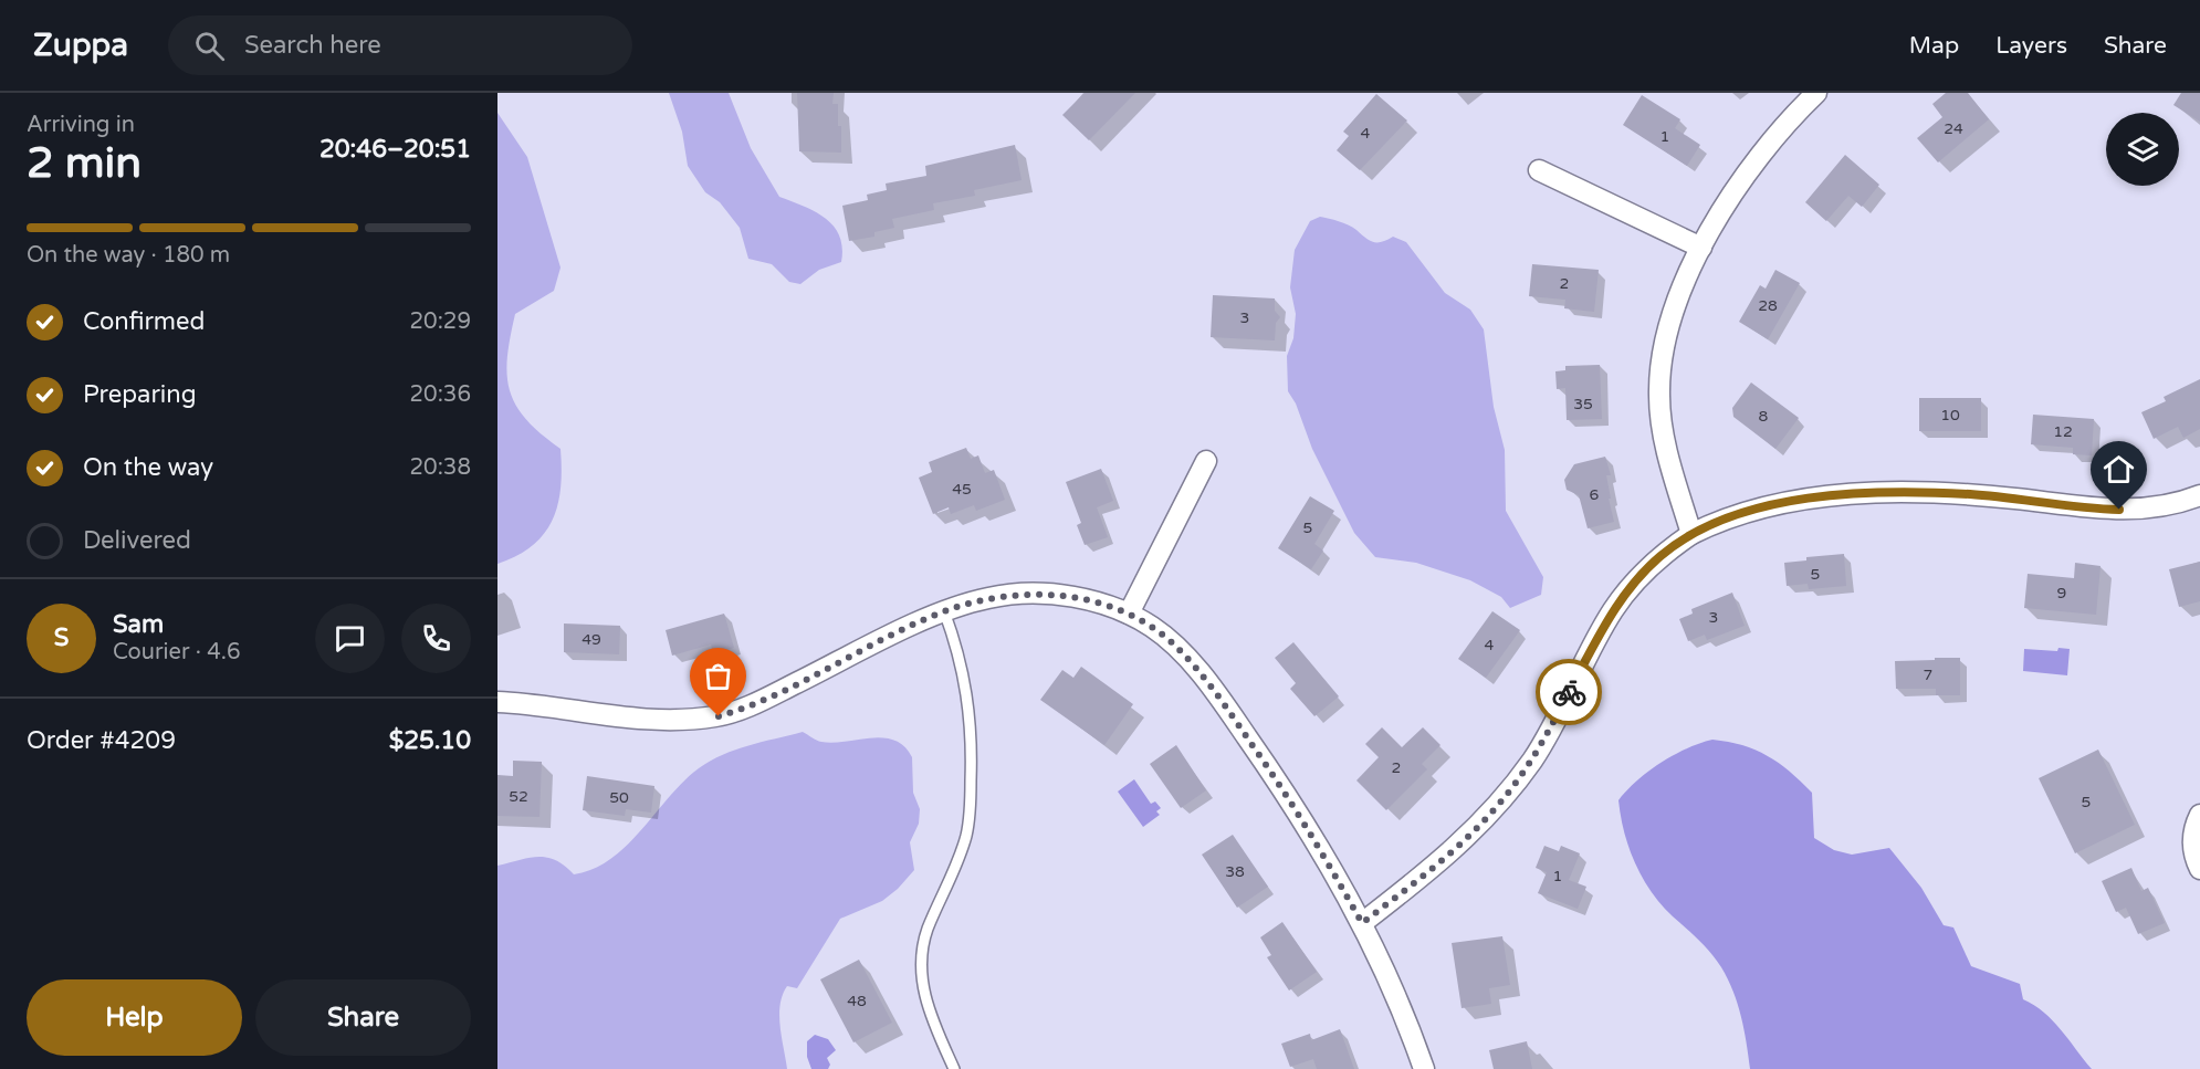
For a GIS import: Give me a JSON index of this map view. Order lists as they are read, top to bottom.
{
  "house_numbers": [
    "24",
    "4",
    "1",
    "2",
    "28",
    "3",
    "35",
    "10",
    "8",
    "12",
    "45",
    "6",
    "5",
    "5",
    "9",
    "3",
    "49",
    "4",
    "7",
    "2",
    "52",
    "50",
    "5",
    "38",
    "1",
    "48"
  ],
  "page": {
    "header": "Zuppa",
    "search": "Search here",
    "nav": ["Map", "Layers", "Share"],
    "heading": ["2 min", "Arriving in", "20:46–20:51"],
    "panel": [
      "Sam",
      "Courier · 4.6",
      "Order #4209",
      "$25.10"
    ],
    "bar": "On the way · 180 m",
    "list": [
      ["Confirmed", "20:29"],
      ["Preparing", "20:36"],
      ["On the way", "20:38"],
      "Delivered"
    ],
    "round": "S",
    "buttons": ["Help", "Share"]
  }
}
